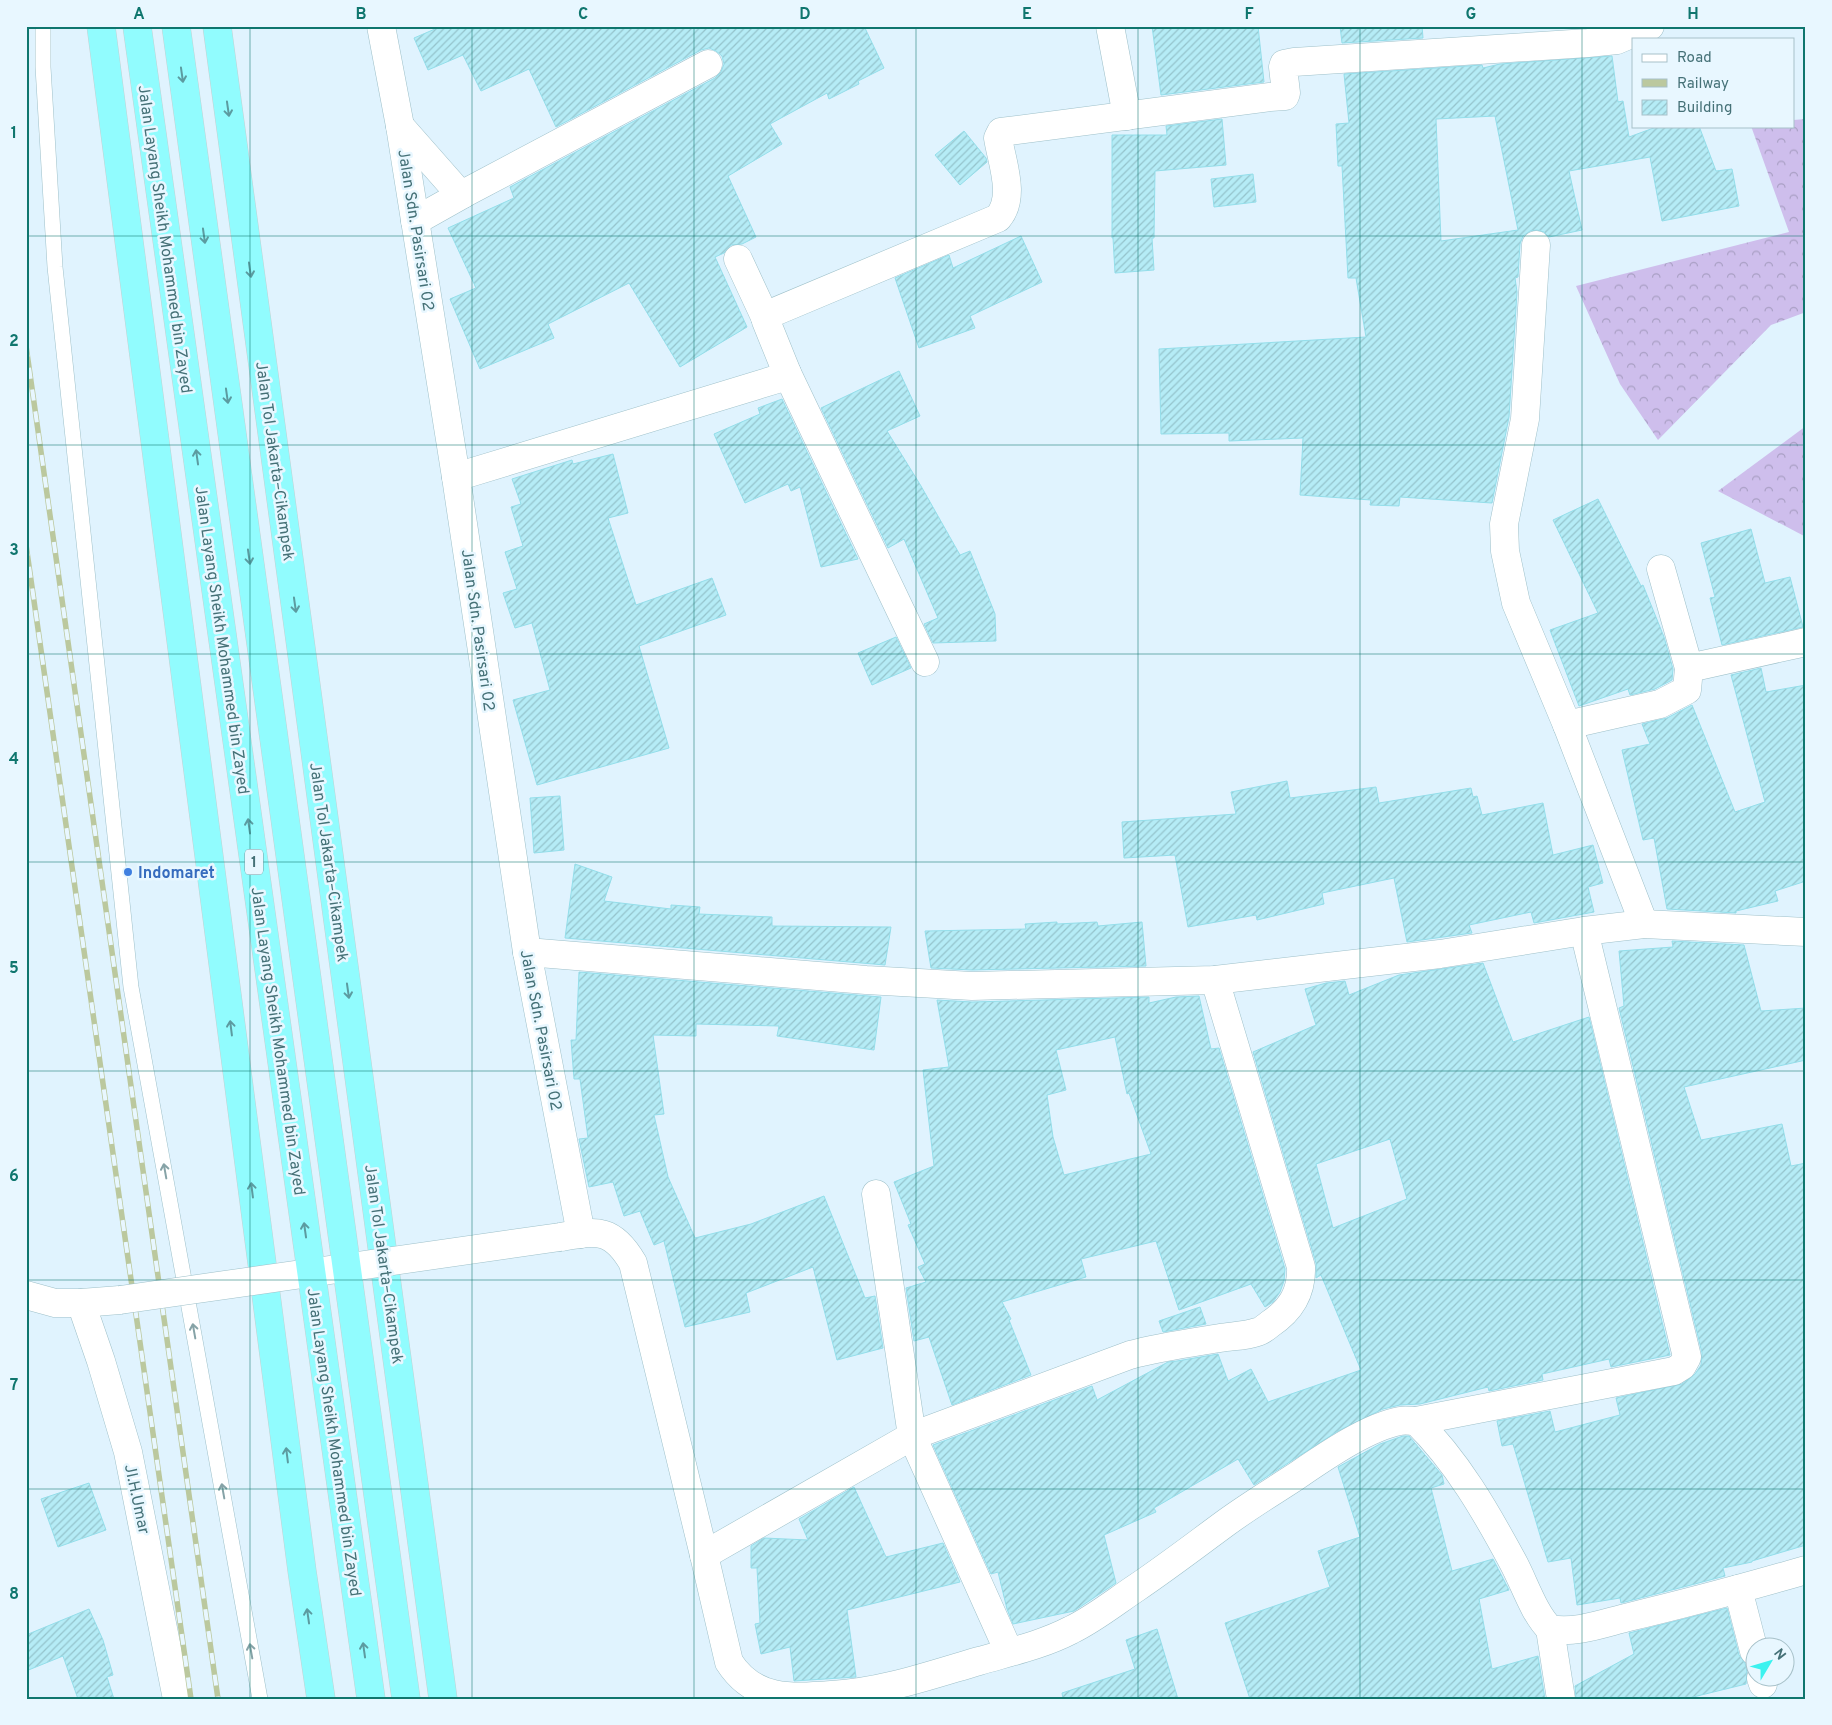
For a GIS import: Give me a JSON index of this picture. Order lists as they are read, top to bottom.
{
  "streets": {
    "highway": ["Jalan Layang Sheikh Mohammed bin Zayed", "Jalan Tol Jakarta–Cikampek", "1"],
    "street": ["Jalan Sdn. Pasirsari 02", "JI.H.Umar"]
  },
  "places": ["Indomaret"],
  "legend": ["Road", "Railway", "Building"],
  "north": "top right",
  "grid": {
    "columns": [
      "A",
      "B",
      "C",
      "D",
      "E",
      "F",
      "G",
      "H"
    ],
    "rows": [
      "1",
      "2",
      "3",
      "4",
      "5",
      "6",
      "7",
      "8"
    ]
  }
}
